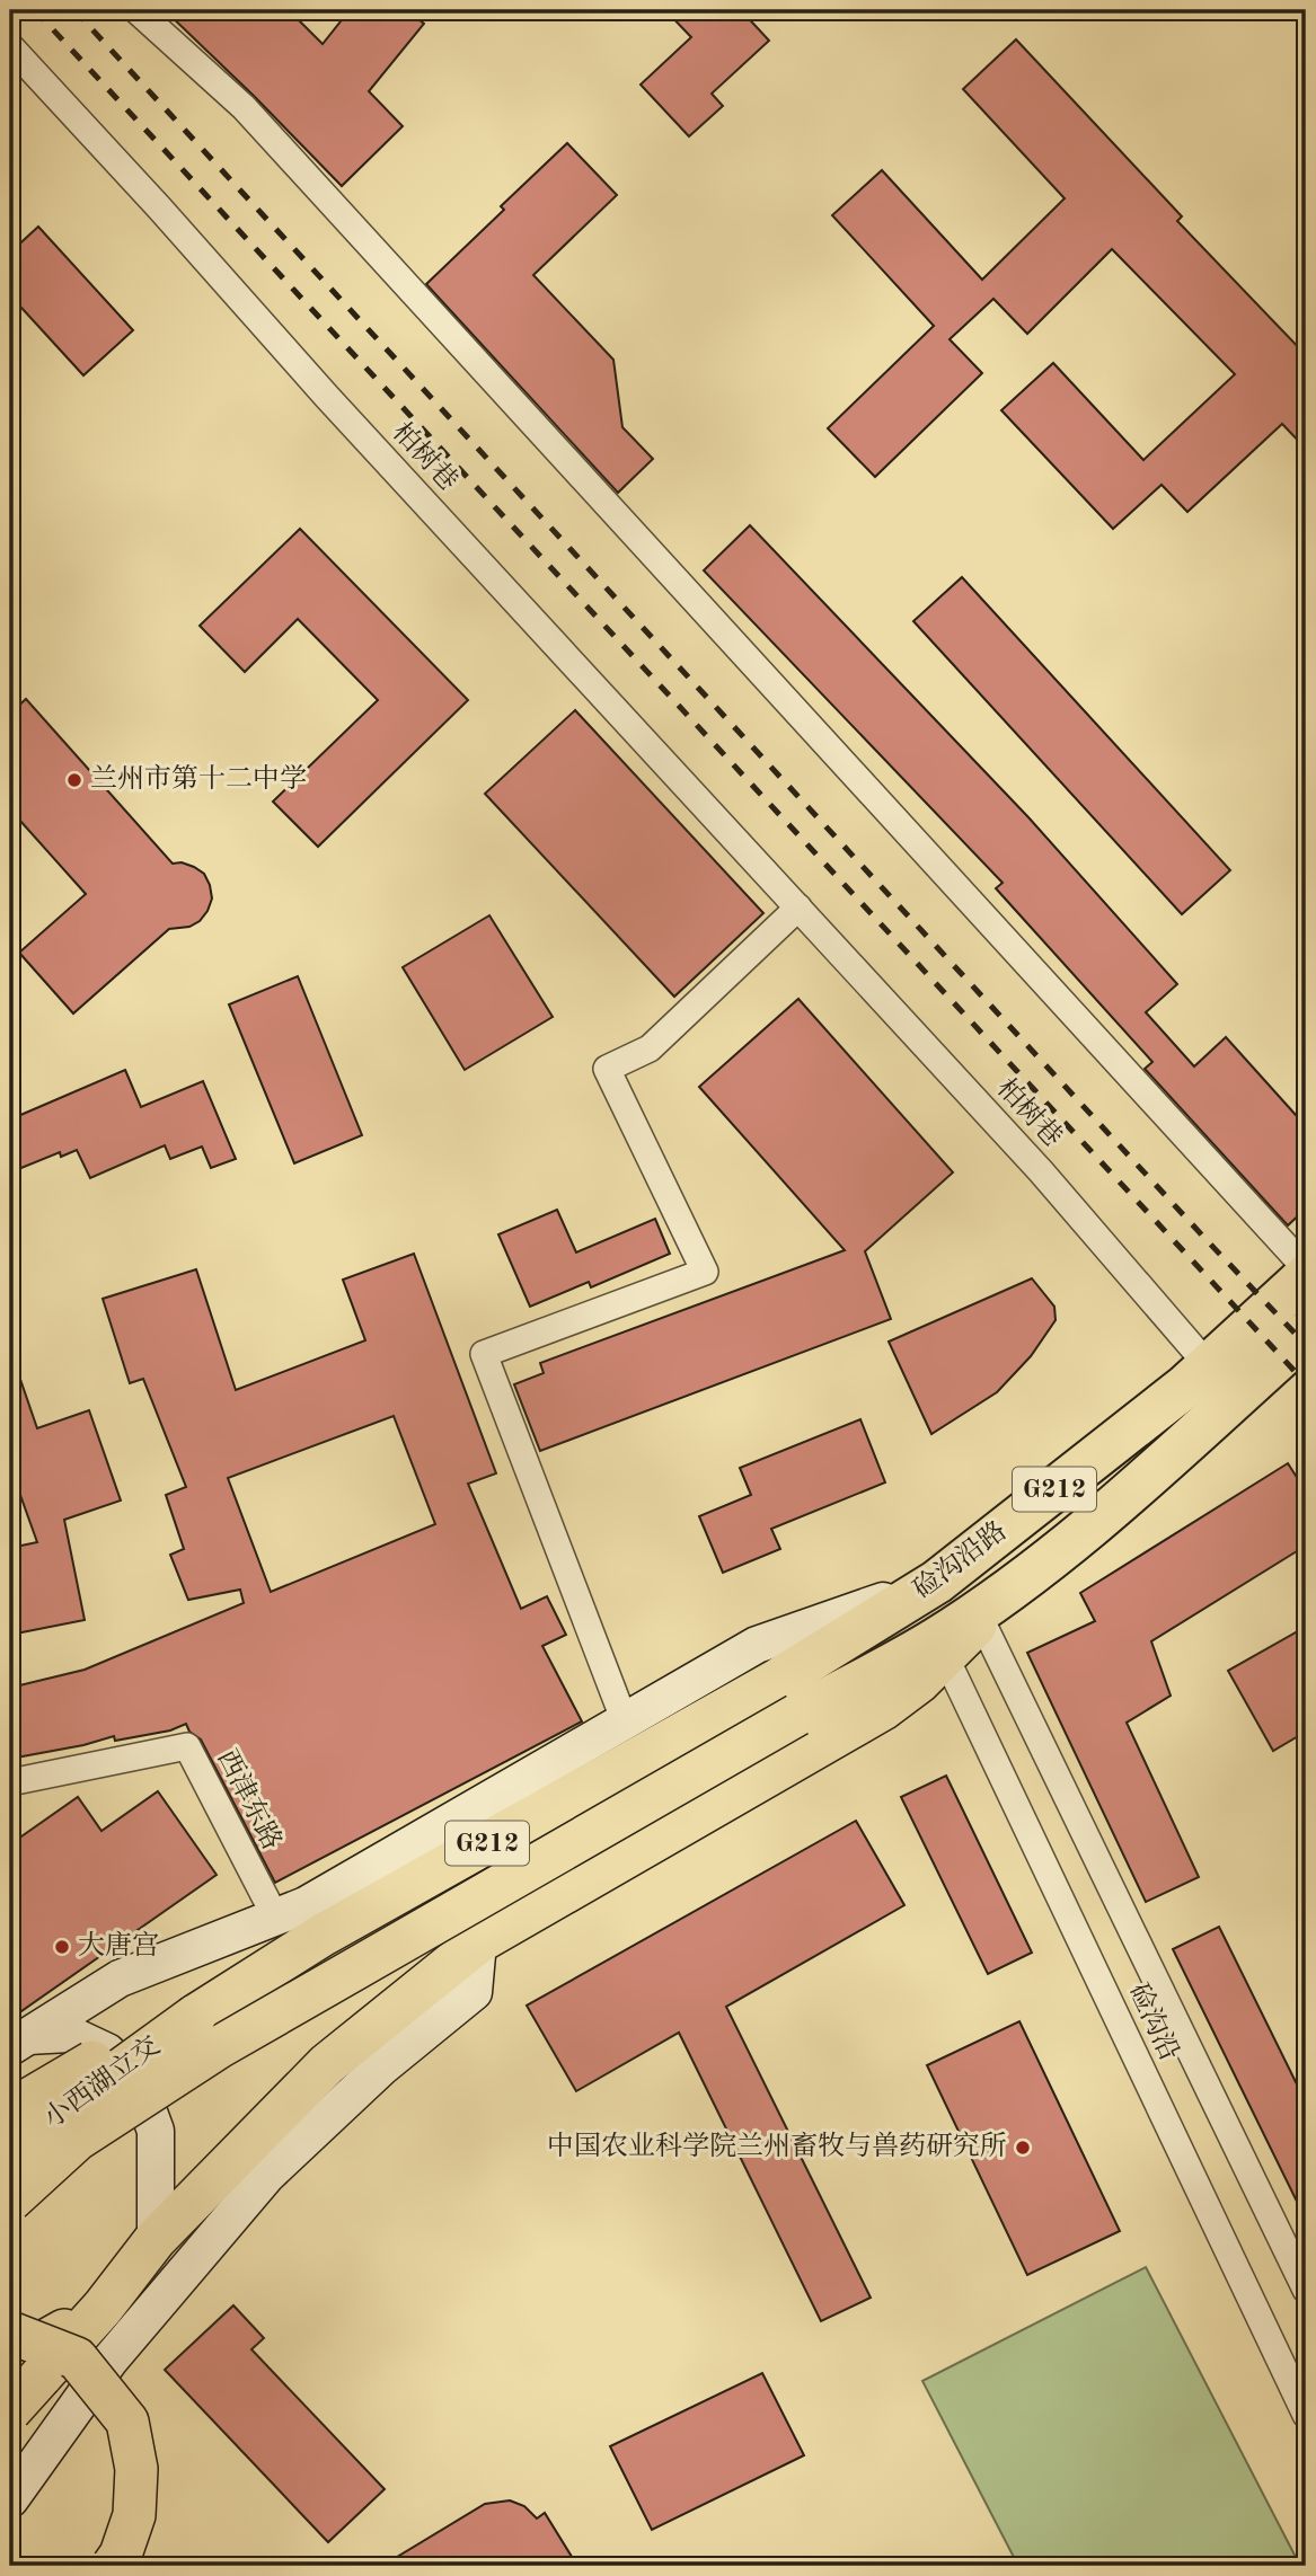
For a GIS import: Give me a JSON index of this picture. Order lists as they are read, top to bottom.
{
  "streets": {
    "highway": ["G212", "硷沟沿路"],
    "main road": ["小西湖立交"],
    "street": ["柏树巷", "西津东路", "硷沟沿"]
  },
  "crossings": [
    ["柏树巷", "硷沟沿路"],
    ["G212", "硷沟沿路"],
    ["G212", "小西湖立交"]
  ],
  "places": ["兰州市第十二中学", "大唐宫", "中国农业科学院兰州畜牧与兽药研究所"]
}
